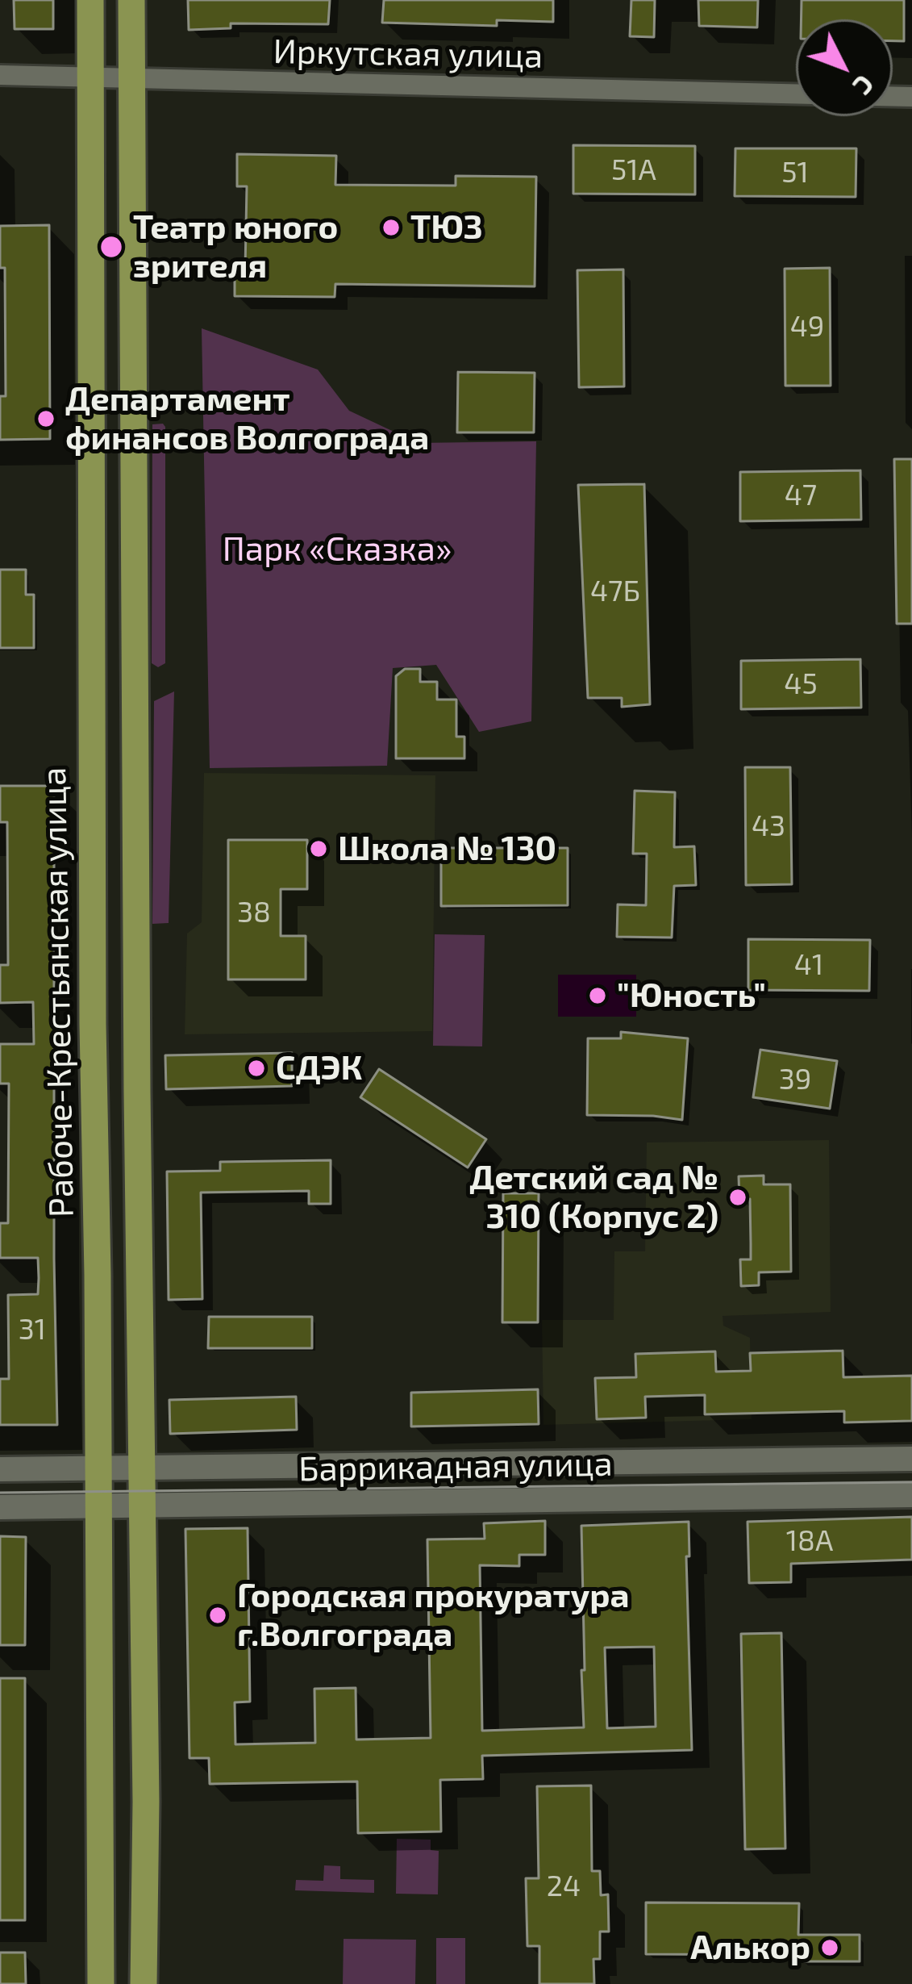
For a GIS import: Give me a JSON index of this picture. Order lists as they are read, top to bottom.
{
  "streets": {
    "main road": ["Рабоче-Крестьянская улица"],
    "street": ["Иркутская улица", "Баррикадная улица"]
  },
  "crossings": [
    ["Иркутская улица", "Рабоче-Крестьянская улица"],
    ["Рабоче-Крестьянская улица", "Баррикадная улица"]
  ],
  "parks": ["Парк «Сказка»"],
  "places": [
    "ТЮЗ",
    "Театр юного зрителя",
    "Департамент финансов Волгограда",
    "Школа № 130",
    "\"Юность\"",
    "СДЭК",
    "Детский сад № 310 (Корпус 2)",
    "Городская прокуратура г.Волгограда",
    "Алькор"
  ],
  "house_numbers": [
    "51А",
    "51",
    "49",
    "47",
    "47Б",
    "45",
    "43",
    "38",
    "41",
    "39",
    "31",
    "18А",
    "24"
  ],
  "north": "bottom right"
}
